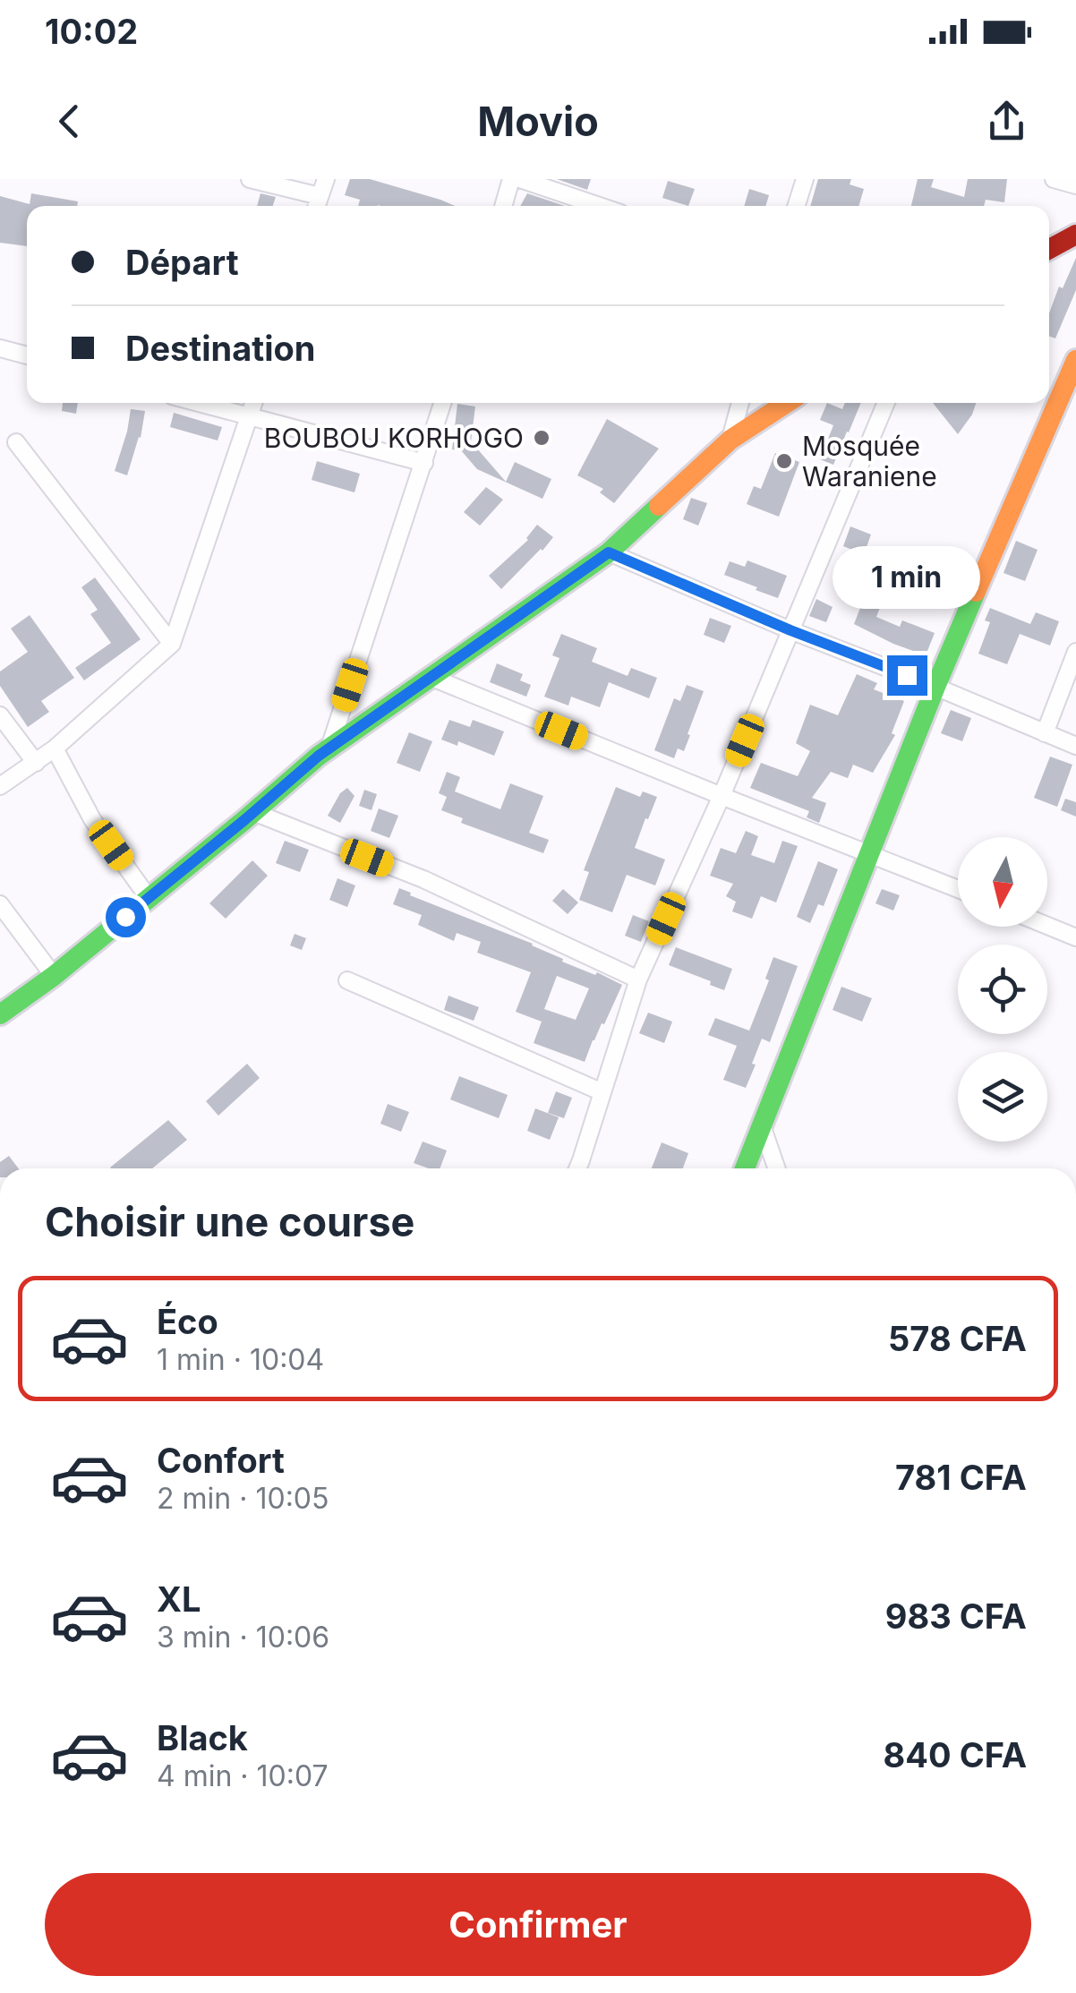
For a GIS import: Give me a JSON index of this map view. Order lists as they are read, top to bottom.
{
  "places": ["BOUBOU KORHOGO", "Mosquée Waraniene"],
  "north": "bottom",
  "page": {
    "status": "10:02",
    "header": "Movio",
    "banner": ["Départ", "Destination"],
    "bubble": "1 min",
    "heading": "Choisir une course",
    "list": [
      {
        "name": "Éco",
        "note": "1 min · 10:04",
        "value": "578 CFA"
      },
      {
        "name": "Confort",
        "note": "2 min · 10:05",
        "value": "781 CFA"
      },
      {
        "name": "XL",
        "note": "3 min · 10:06",
        "value": "983 CFA"
      },
      {
        "name": "Black",
        "note": "4 min · 10:07",
        "value": "840 CFA"
      }
    ],
    "buttons": "Confirmer"
  }
}
